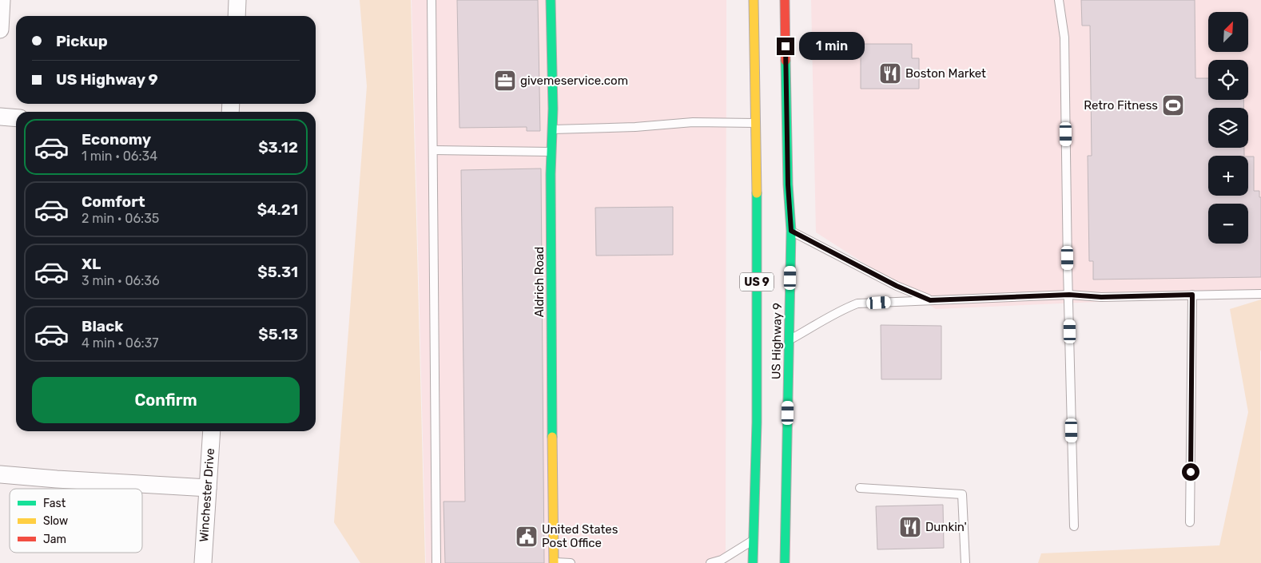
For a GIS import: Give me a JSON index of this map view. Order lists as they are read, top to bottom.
{
  "streets": {
    "main road": ["Aldrich Road", "US 9", "US Highway 9"],
    "street": ["Winchester Drive"]
  },
  "places": {
    "restaurant": ["Boston Market", "Dunkin'"],
    "office": ["givemeservice.com"],
    "sports": ["Retro Fitness"],
    "public building": ["United States Post Office"]
  },
  "legend": ["Fast", "Slow", "Jam"],
  "north": "top right",
  "page": {
    "map_buttons": ["+", "−"],
    "banner": ["Pickup", "US Highway 9"],
    "bubble": "1 min",
    "list": [
      {
        "name": "Economy",
        "note": "1 min · 06:34",
        "value": "$3.12"
      },
      {
        "name": "Comfort",
        "note": "2 min · 06:35",
        "value": "$4.21"
      },
      {
        "name": "XL",
        "note": "3 min · 06:36",
        "value": "$5.31"
      },
      {
        "name": "Black",
        "note": "4 min · 06:37",
        "value": "$5.13"
      }
    ],
    "buttons": "Confirm"
  }
}
